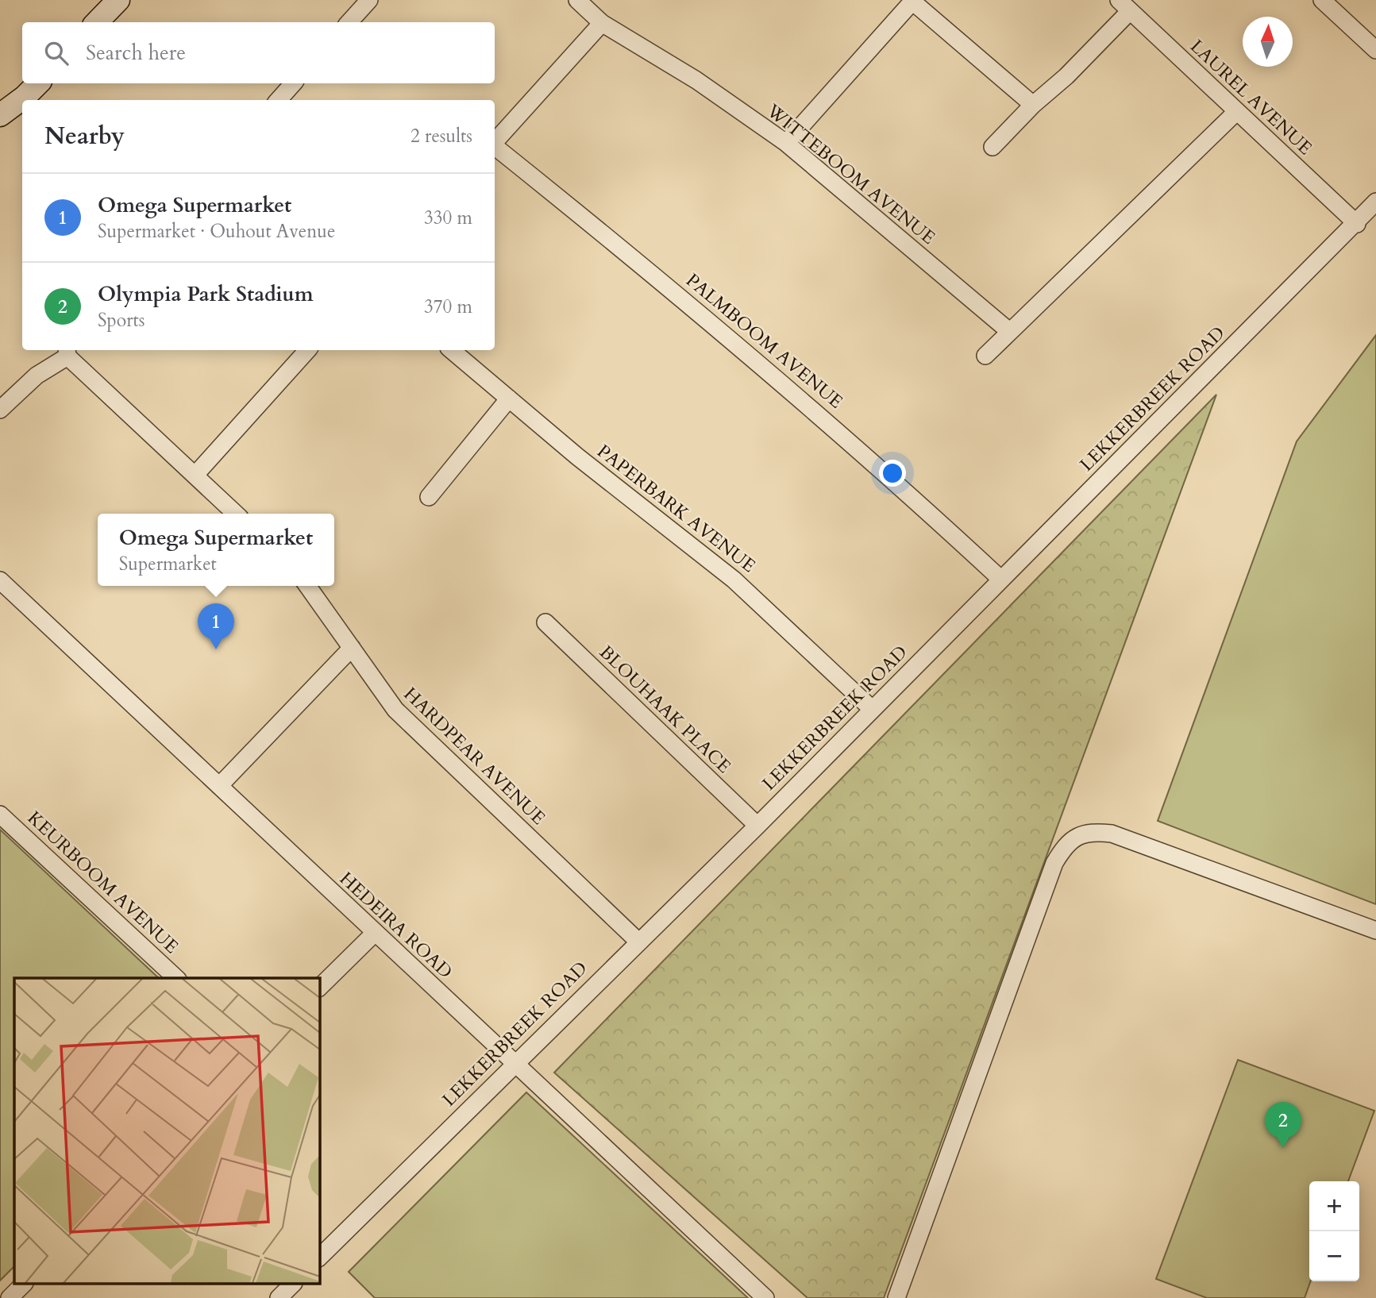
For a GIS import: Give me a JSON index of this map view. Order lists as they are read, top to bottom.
{
  "streets": {
    "street": [
      "LAUREL AVENUE",
      "WITTEBOOM AVENUE",
      "PALMBOOM AVENUE",
      "LEKKERBREEK ROAD",
      "PAPERBARK AVENUE",
      "BLOUHAAK PLACE",
      "HARDPEAR AVENUE",
      "KEURBOOM AVENUE",
      "HEDEIRA ROAD"
    ]
  },
  "crossings": [
    ["LAUREL AVENUE", "LEKKERBREEK ROAD"],
    ["PALMBOOM AVENUE", "LEKKERBREEK ROAD"],
    ["LEKKERBREEK ROAD", "PAPERBARK AVENUE"],
    ["LEKKERBREEK ROAD", "BLOUHAAK PLACE"],
    ["LEKKERBREEK ROAD", "HARDPEAR AVENUE"],
    ["LEKKERBREEK ROAD", "HEDEIRA ROAD"]
  ],
  "north": "top",
  "page": {
    "search": "Search here",
    "heading": ["Nearby", "2 results"],
    "list": [
      {
        "mark": "1",
        "name": "Omega Supermarket",
        "note": "Supermarket · Ouhout Avenue",
        "value": "330 m"
      },
      {
        "mark": "2",
        "name": "Olympia Park Stadium",
        "note": "Sports",
        "value": "370 m"
      }
    ],
    "popup": ["Omega Supermarket", "Supermarket"],
    "pins": ["1", "2"],
    "map_buttons": ["+", "−"]
  }
}
